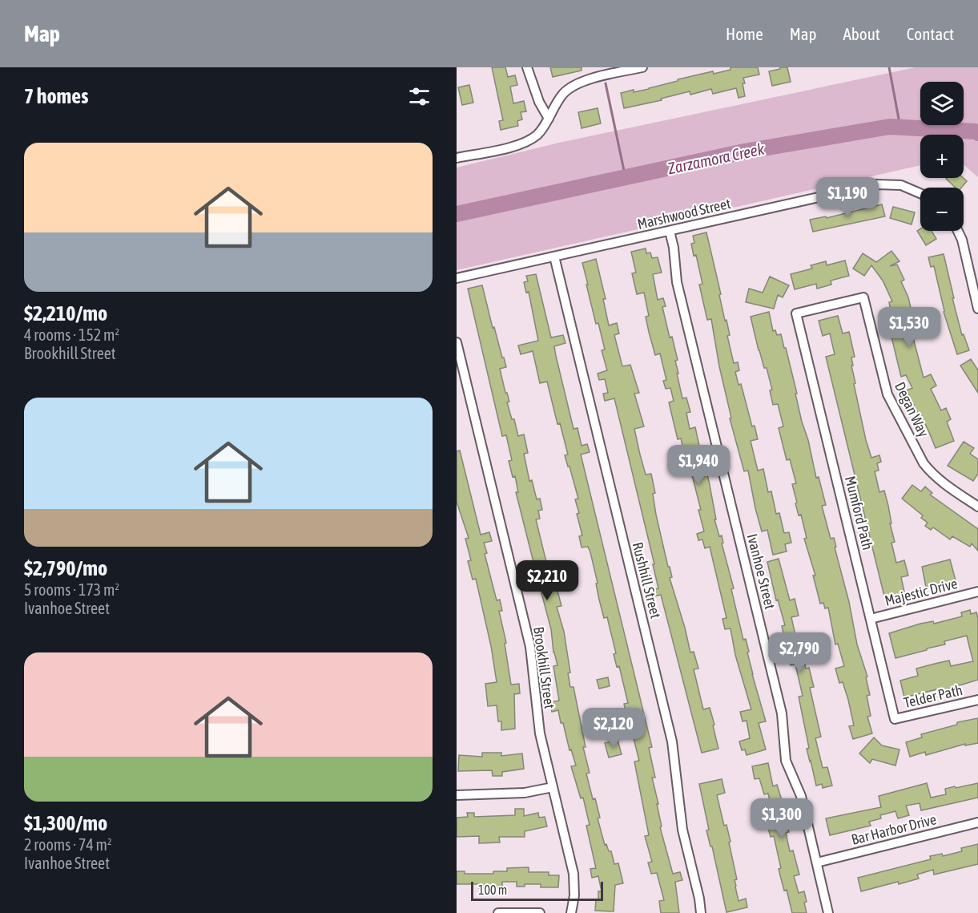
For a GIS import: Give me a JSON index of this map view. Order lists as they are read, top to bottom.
{
  "streets": {
    "street": [
      "Marshwood Street",
      "Degan Way",
      "Mumford Path",
      "Ivanhoe Street",
      "Rushhill Street",
      "Majestic Drive",
      "Brookhill Street",
      "Telder Path",
      "Bar Harbor Drive"
    ]
  },
  "crossings": [
    ["Marshwood Street", "Ivanhoe Street"],
    ["Marshwood Street", "Rushhill Street"],
    ["Degan Way", "Mumford Path"],
    ["Mumford Path", "Majestic Drive"],
    ["Mumford Path", "Telder Path"],
    ["Ivanhoe Street", "Bar Harbor Drive"]
  ],
  "water": ["Zarzamora Creek"],
  "scale_bar": "100 m",
  "page": {
    "header": "Map",
    "nav": [
      "Home",
      "Map",
      "About",
      "Contact"
    ],
    "heading": "7 homes",
    "map_buttons": ["+", "−"],
    "list": [
      {
        "name": "$2,210/mo",
        "note": "4 rooms · 152 m² · Brookhill Street"
      },
      {
        "name": "$2,790/mo",
        "note": "5 rooms · 173 m² · Ivanhoe Street"
      },
      {
        "name": "$1,300/mo",
        "note": "2 rooms · 74 m² · Ivanhoe Street"
      }
    ],
    "price": [
      "$1,190",
      "$1,530",
      "$1,940",
      "$2,210",
      "$2,790",
      "$2,120",
      "$1,300"
    ],
    "scale": "100 m"
  }
}
